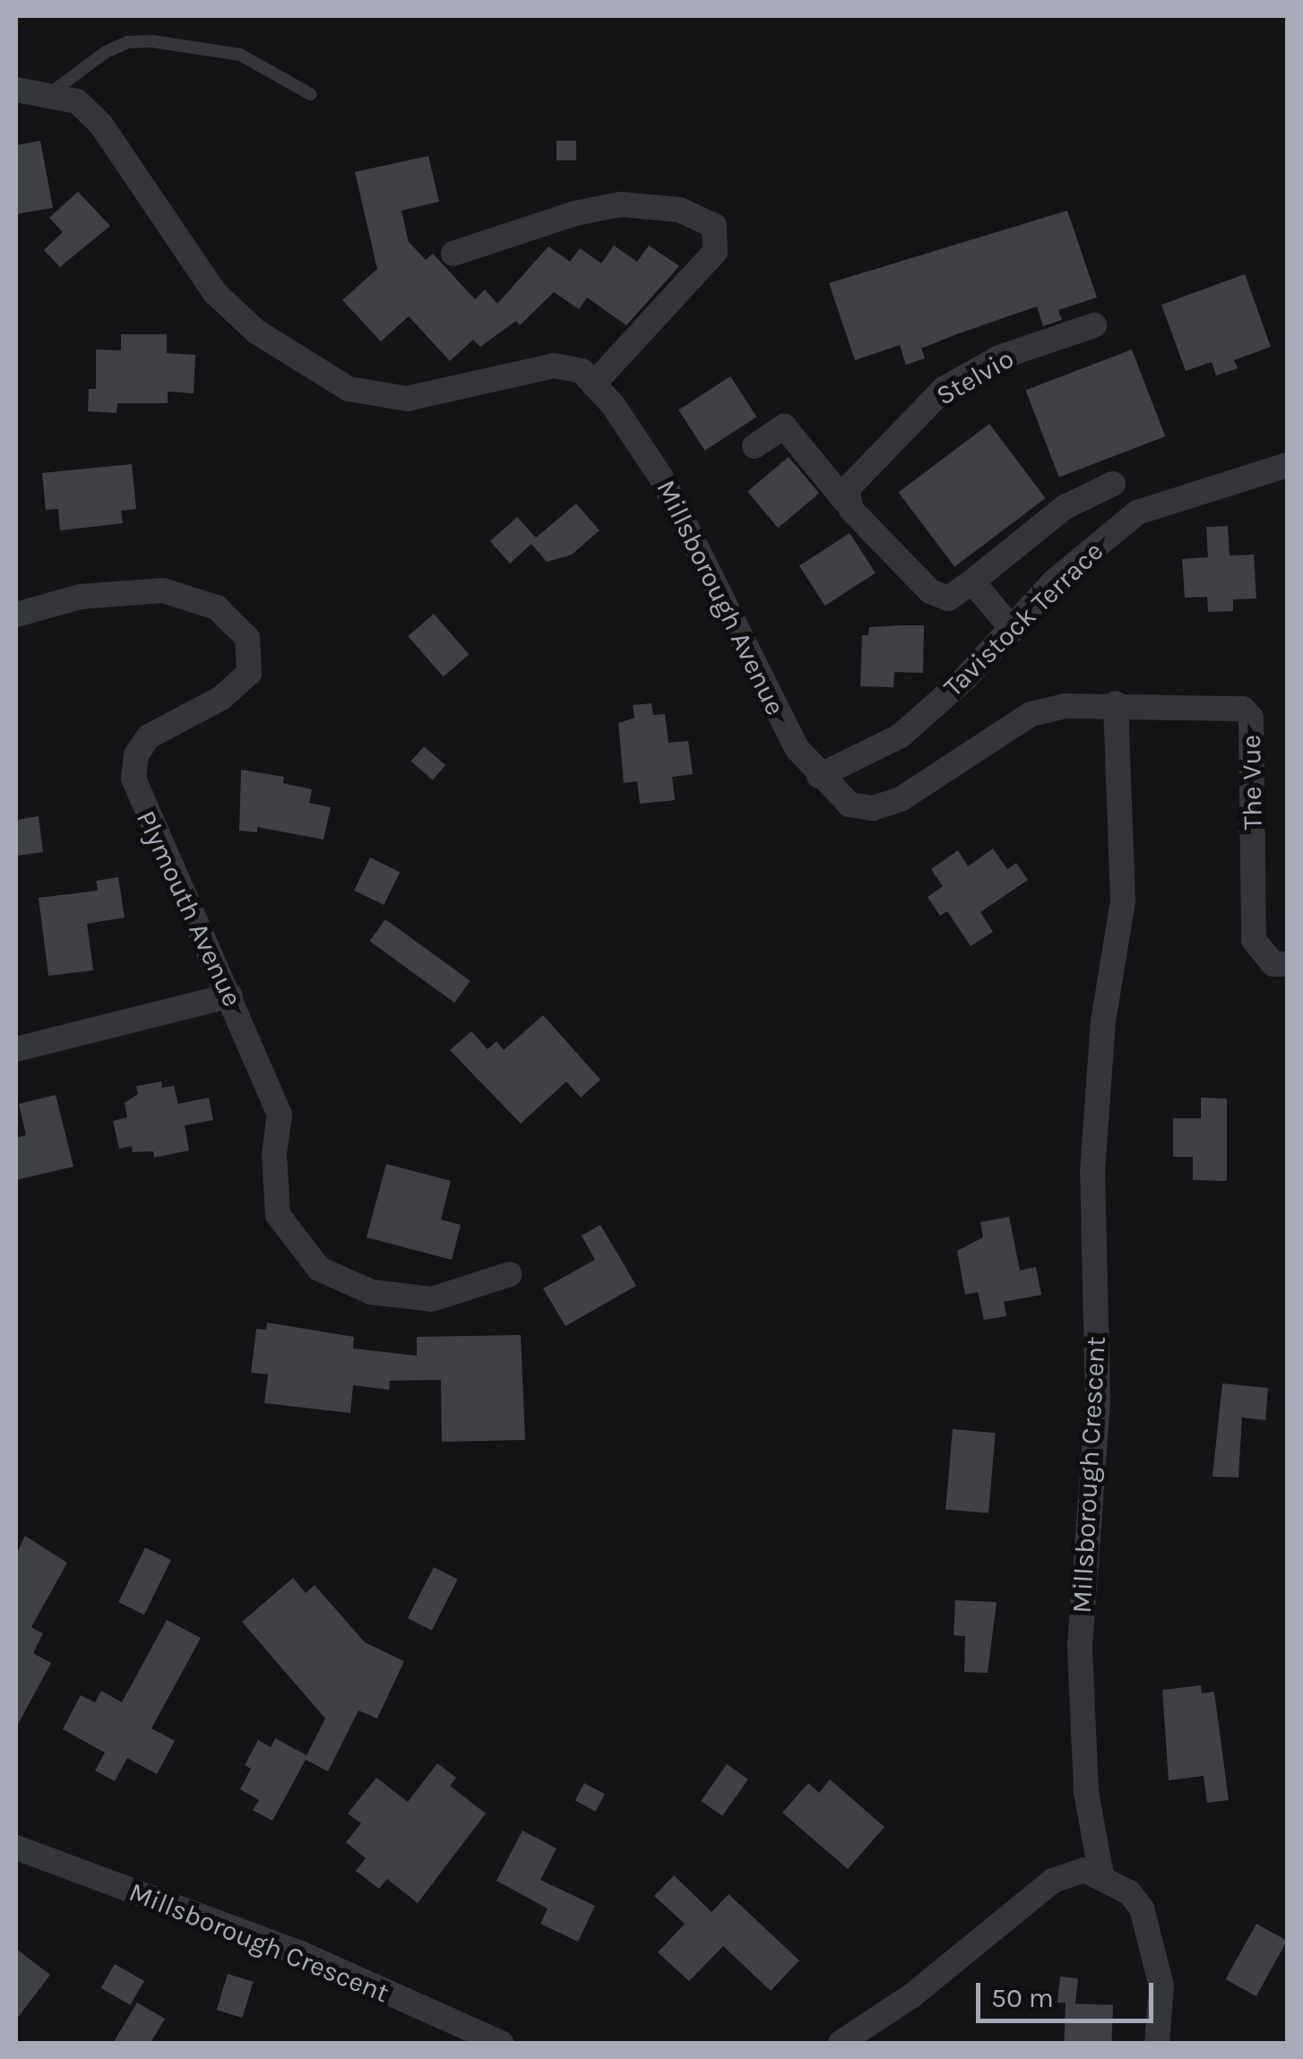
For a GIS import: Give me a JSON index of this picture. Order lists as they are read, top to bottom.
{
  "streets": {
    "street": [
      "Stelvio",
      "Millsborough Avenue",
      "Tavistock Terrace",
      "The Vue",
      "Plymouth Avenue",
      "Millsborough Crescent"
    ]
  },
  "crossings": [
    ["Millsborough Avenue", "Tavistock Terrace"],
    ["Millsborough Avenue", "The Vue"],
    ["Millsborough Avenue", "Millsborough Crescent"],
    ["The Vue", "Millsborough Crescent"]
  ],
  "scale_bar": "50 m"
}
